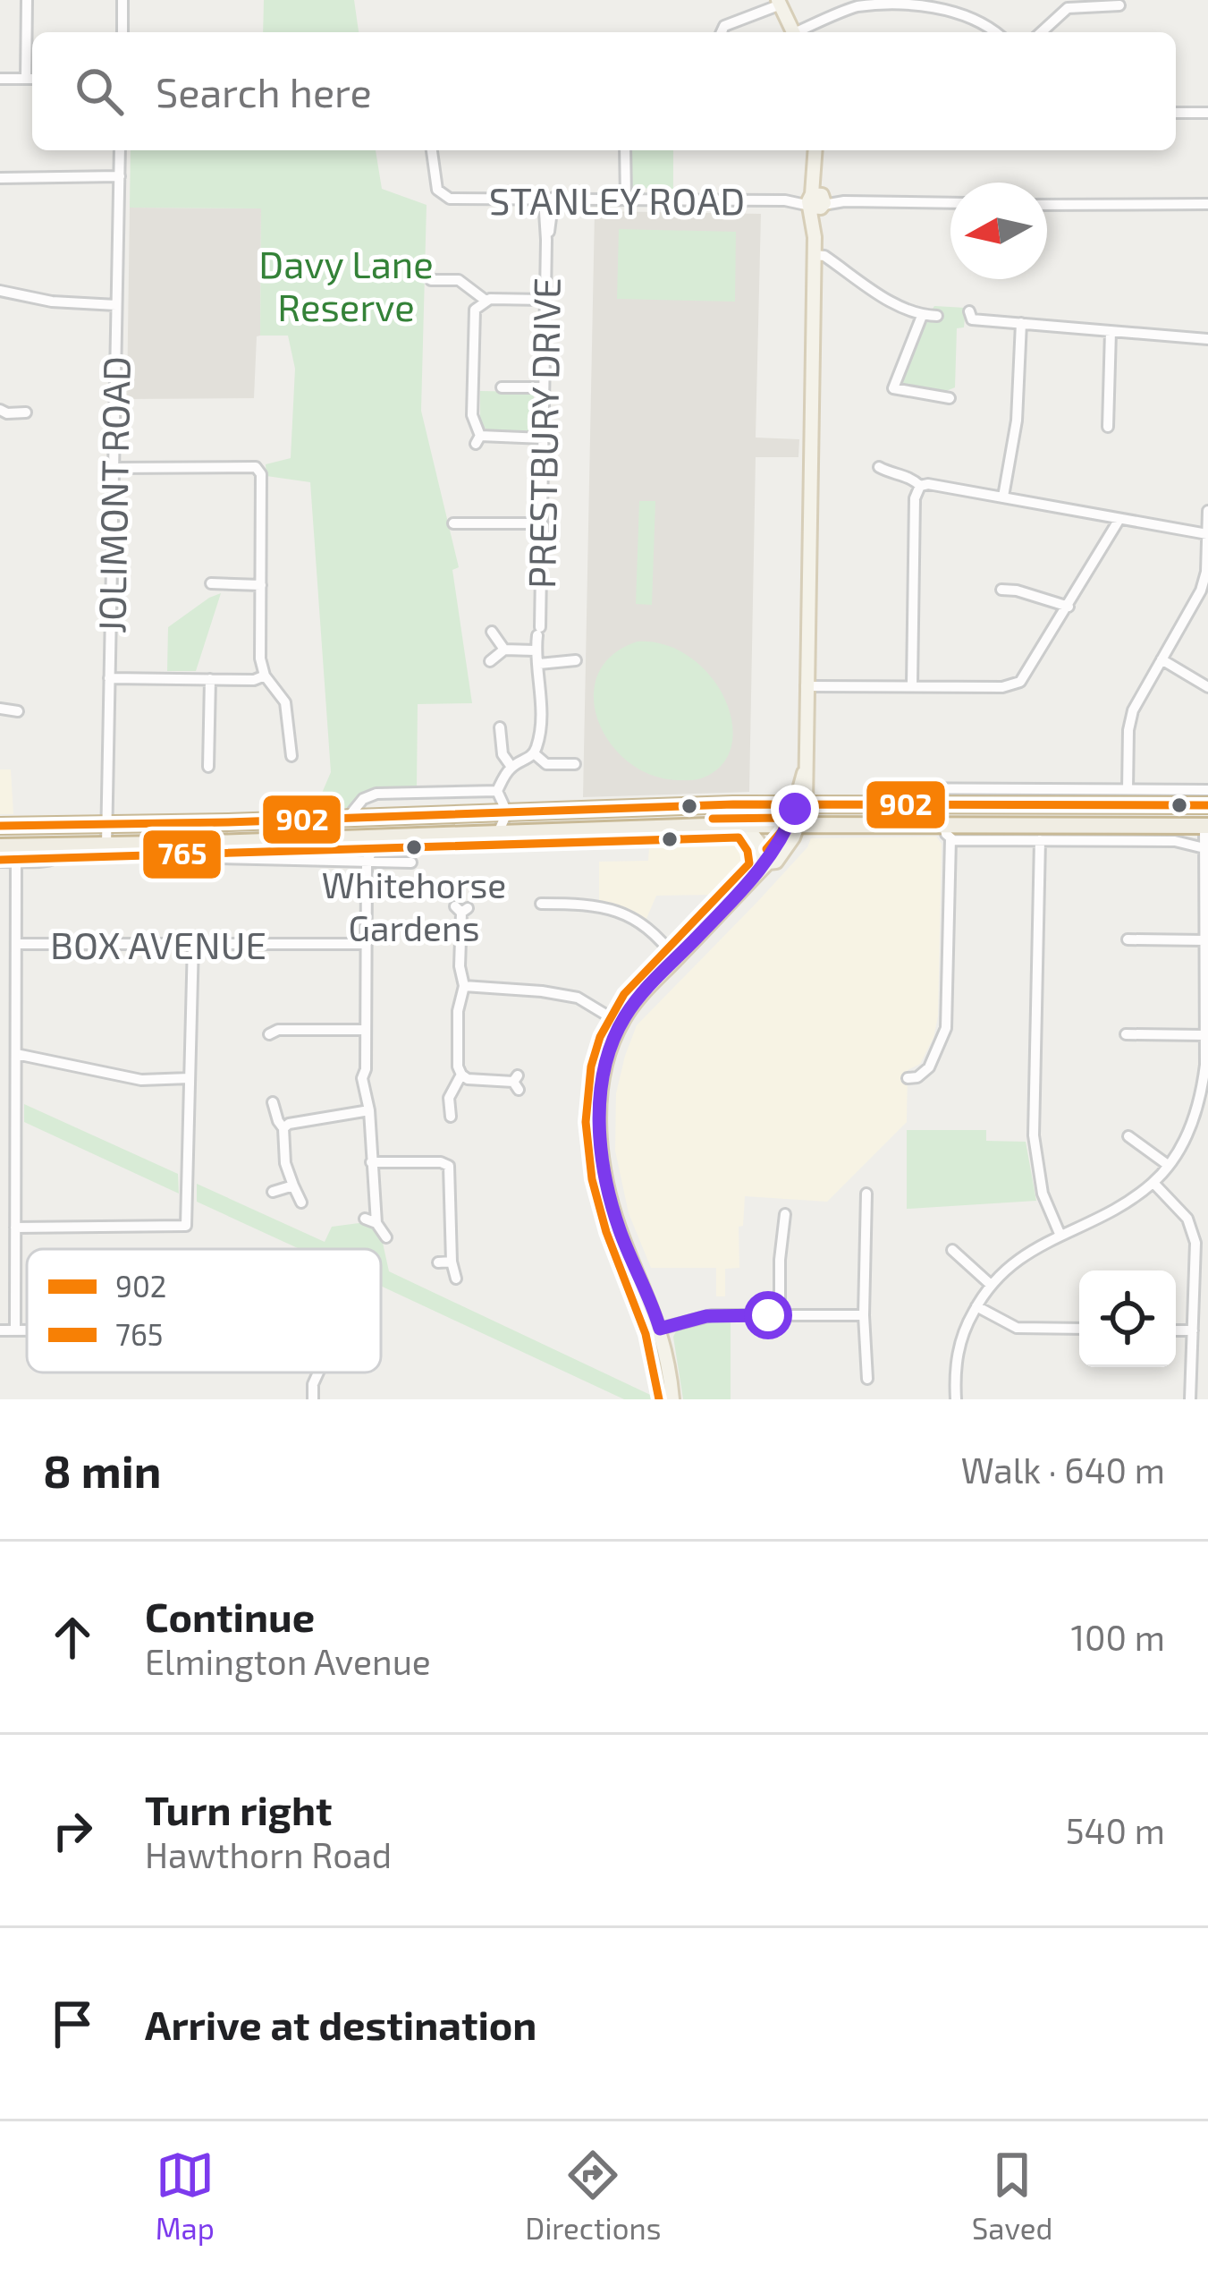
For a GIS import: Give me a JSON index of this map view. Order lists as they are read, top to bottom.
{
  "streets": {
    "street": [
      "STANLEY ROAD",
      "PRESTBURY DRIVE",
      "JOLIMONT ROAD",
      "BOX AVENUE"
    ]
  },
  "crossings": [
    ["STANLEY ROAD", "PRESTBURY DRIVE"]
  ],
  "parks": ["Davy Lane Reserve"],
  "places": ["Whitehorse Gardens"],
  "lines": ["transit line 902", "transit line 765"],
  "legend": ["902", "765"],
  "north": "left",
  "page": {
    "search": "Search here",
    "heading": ["8 min", "Walk · 640 m"],
    "list": [
      ["Continue", "Elmington Avenue", "100 m"],
      ["Turn right", "Hawthorn Road", "540 m"],
      "Arrive at destination"
    ],
    "nav": ["Map", "Directions", "Saved"]
  }
}
